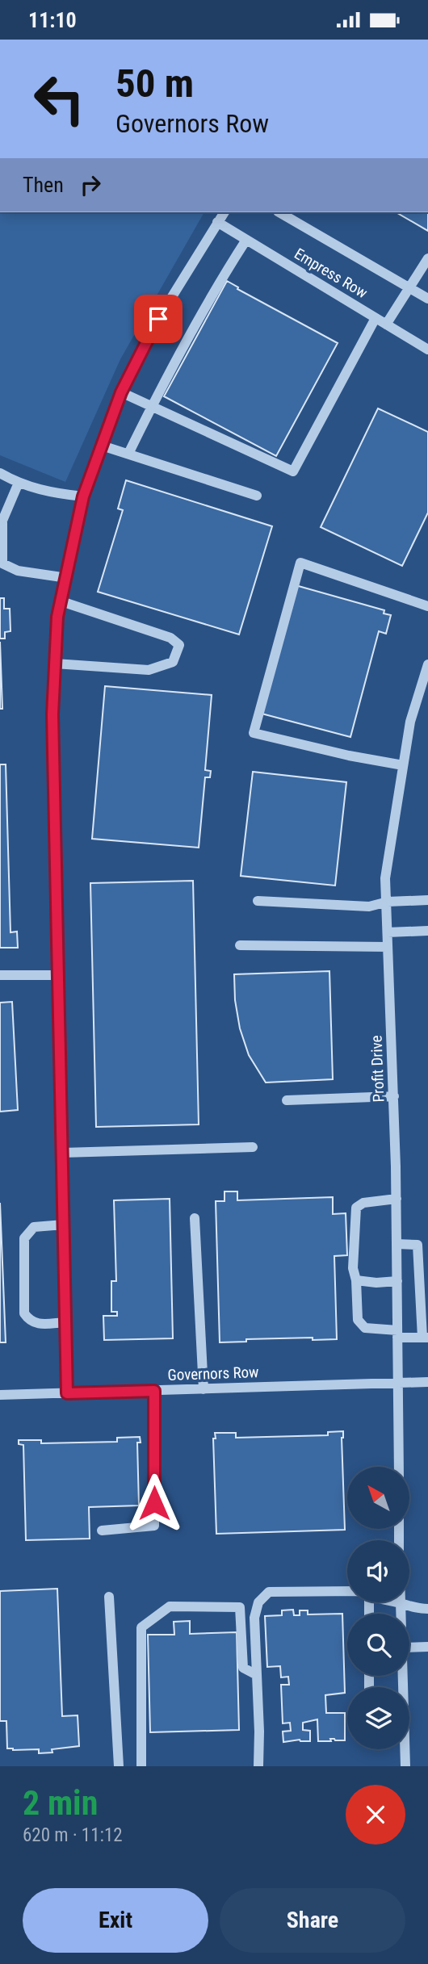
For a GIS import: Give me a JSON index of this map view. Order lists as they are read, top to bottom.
{
  "streets": {
    "street": ["Empress Row", "Profit Drive", "Governors Row"]
  },
  "crossings": [
    ["Profit Drive", "Governors Row"]
  ],
  "north": "top left",
  "page": {
    "status": "11:10",
    "turn": ["50 m", "Governors Row"],
    "then": "Then",
    "heading": ["2 min", "620 m · 11:12"],
    "buttons": ["Exit", "Share"]
  }
}
